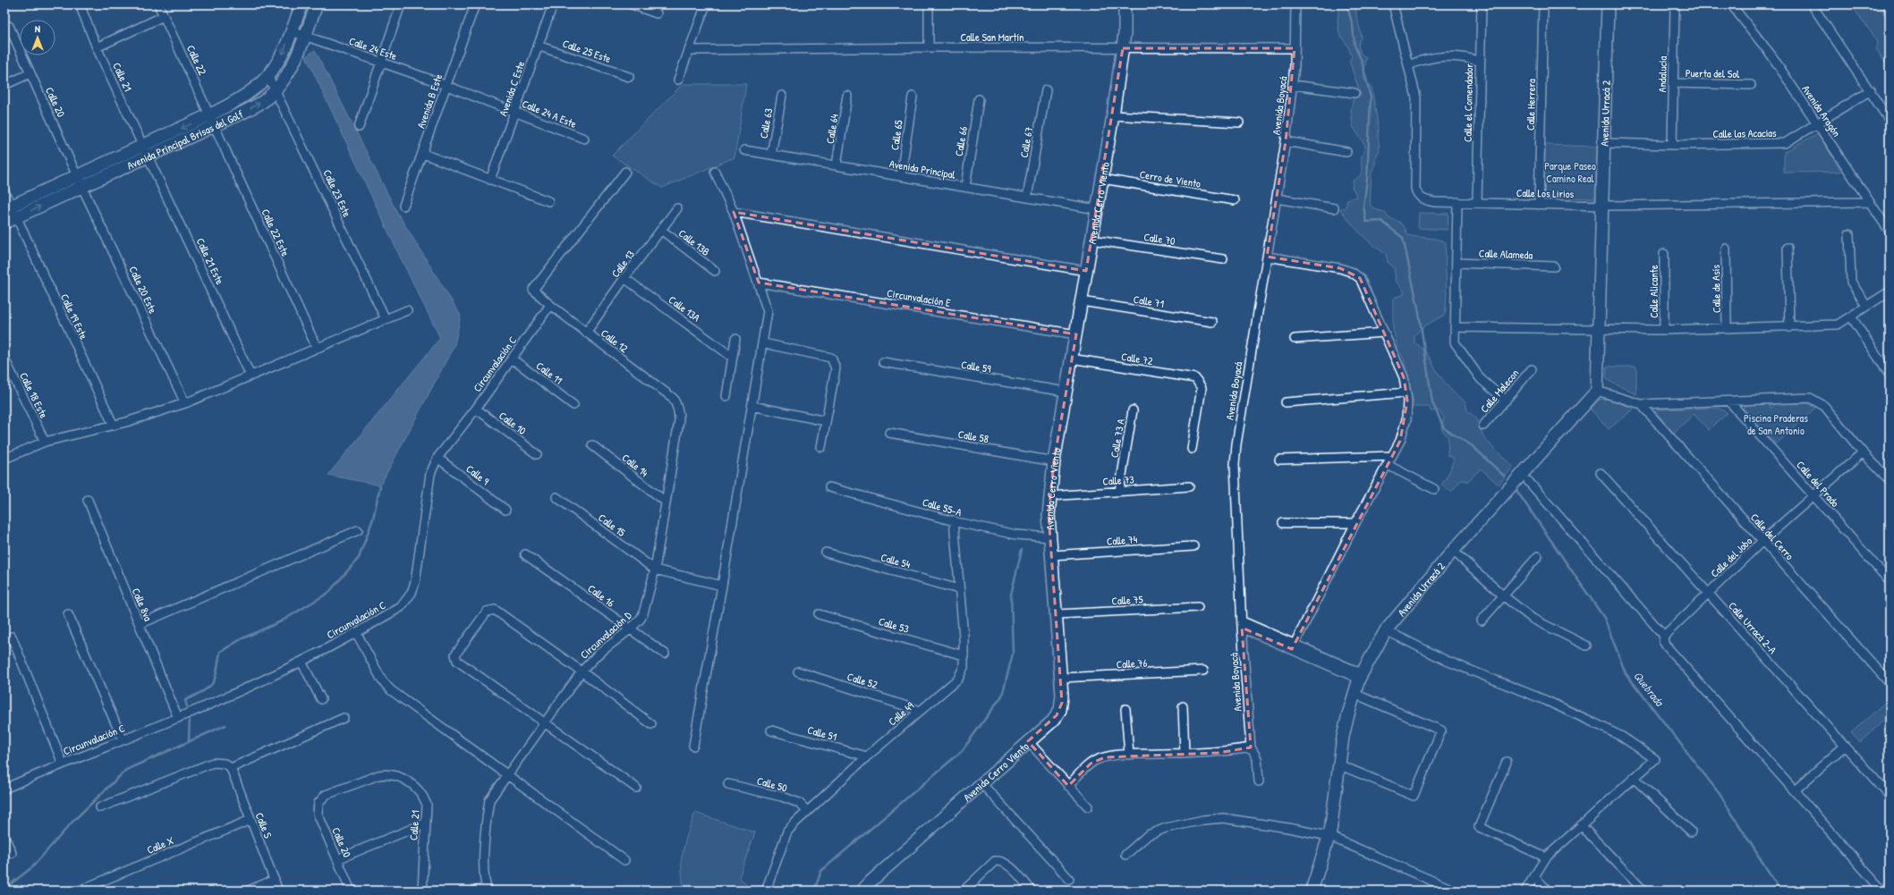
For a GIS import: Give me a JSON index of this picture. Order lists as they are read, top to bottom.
{
  "streets": {
    "street": [
      "Calle San Martín",
      "Calle 24 Este",
      "Calle 25 Este",
      "Calle 22",
      "Puerta del Sol",
      "Andalucía",
      "Calle 21",
      "Avenida C Este",
      "Avenida B Este",
      "Calle 20",
      "Calle el Comendador",
      "Calle Herrera",
      "Avenida Boyacá",
      "Avenida Aragón",
      "Calle 24 A Este",
      "Avenida Urracá 2",
      "Calle 63",
      "Calle 64",
      "Calle las Acacias",
      "Calle 65",
      "Avenida Principal Brisas del Golf",
      "Calle 66",
      "Calle 67",
      "Avenida Principal",
      "Cerro de Viento",
      "Calle 23 Este",
      "Calle Los Lirios",
      "Avenida Cerro Viento",
      "Calle 22 Este",
      "Calle 70",
      "Calle 13B",
      "Calle Alameda",
      "Calle 21 Este",
      "Calle 13",
      "Calle de Asís",
      "Calle 20 Este",
      "Calle Alicante",
      "Circunvalación E",
      "Calle 71",
      "Calle 13A",
      "Calle 19 Este",
      "Calle 12",
      "Calle 72",
      "Circunvalación C",
      "Calle 59",
      "Calle 11",
      "Calle Malecon",
      "Calle 18 Este",
      "Calle 10",
      "Calle 58",
      "Calle 73 A",
      "Calle 14",
      "Calle 9",
      "Calle 73",
      "Calle del Prado",
      "Calle 55-A",
      "Calle 15",
      "Calle del Cerro",
      "Calle 74",
      "Calle del Jobo",
      "Calle 54",
      "Calle 16",
      "Calle 75",
      "Calle 8va",
      "Calle 53",
      "Calle Urracá 2-A",
      "Circunvalación D",
      "Calle 76",
      "Calle 52",
      "Calle 49",
      "Calle 51",
      "Calle 50",
      "Calle S",
      "Calle X"
    ]
  },
  "crossings": [
    ["Calle San Martín", "Avenida Boyacá"],
    ["Calle San Martín", "Avenida Cerro Viento"],
    ["Calle 24 Este", "Avenida B Este"],
    ["Calle 24 Este", "Calle 24 A Este"],
    ["Calle 24 Este", "Avenida Principal Brisas del Golf"],
    ["Calle 25 Este", "Avenida C Este"],
    ["Calle 22", "Avenida Principal Brisas del Golf"],
    ["Calle 22", "Calle 22 Este"],
    ["Puerta del Sol", "Andalucía"],
    ["Andalucía", "Calle las Acacias"],
    ["Calle 21", "Calle 20"],
    ["Calle 21", "Avenida Principal Brisas del Golf"],
    ["Calle 21", "Calle 21 Este"],
    ["Avenida C Este", "Calle 24 A Este"],
    ["Avenida B Este", "Calle 24 A Este"],
    ["Calle 20", "Avenida Principal Brisas del Golf"],
    ["Calle 20", "Calle 20 Este"],
    ["Calle el Comendador", "Calle Los Lirios"],
    ["Calle Herrera", "Calle Los Lirios"],
    ["Avenida Aragón", "Calle las Acacias"],
    ["Avenida Aragón", "Calle Los Lirios"],
    ["Avenida Urracá 2", "Calle las Acacias"],
    ["Avenida Urracá 2", "Calle Los Lirios"],
    ["Calle 63", "Avenida Principal"],
    ["Calle 64", "Avenida Principal"],
    ["Calle 65", "Avenida Principal"],
    ["Avenida Principal Brisas del Golf", "Calle 23 Este"],
    ["Avenida Principal Brisas del Golf", "Calle 22 Este"],
    ["Avenida Principal Brisas del Golf", "Calle 21 Este"],
    ["Avenida Principal Brisas del Golf", "Calle 20 Este"],
    ["Avenida Principal Brisas del Golf", "Calle 19 Este"],
    ["Calle 66", "Avenida Principal"],
    ["Calle 67", "Avenida Principal"],
    ["Avenida Principal", "Avenida Cerro Viento"],
    ["Cerro de Viento", "Avenida Cerro Viento"],
    ["Avenida Cerro Viento", "Calle 70"],
    ["Avenida Cerro Viento", "Circunvalación E"],
    ["Avenida Cerro Viento", "Calle 71"],
    ["Avenida Cerro Viento", "Calle 72"],
    ["Avenida Cerro Viento", "Calle 59"],
    ["Avenida Cerro Viento", "Calle 58"],
    ["Avenida Cerro Viento", "Calle 73"],
    ["Avenida Cerro Viento", "Calle 55-A"],
    ["Avenida Cerro Viento", "Calle 74"],
    ["Avenida Cerro Viento", "Calle 75"],
    ["Avenida Cerro Viento", "Calle 76"],
    ["Calle 13B", "Calle 13"],
    ["Calle 13", "Calle 13A"],
    ["Calle 13", "Calle 12"],
    ["Calle 12", "Circunvalación C"],
    ["Calle 12", "Circunvalación D"],
    ["Circunvalación C", "Calle 11"],
    ["Circunvalación C", "Calle 10"],
    ["Circunvalación C", "Calle 9"],
    ["Circunvalación C", "Calle 8va"],
    ["Calle 73 A", "Calle 73"],
    ["Calle 14", "Circunvalación D"],
    ["Calle del Prado", "Calle del Jobo"],
    ["Calle 55-A", "Calle 49"],
    ["Calle 15", "Circunvalación D"],
    ["Calle del Cerro", "Calle del Jobo"],
    ["Calle del Jobo", "Calle Urracá 2-A"],
    ["Calle 54", "Calle 49"],
    ["Calle 16", "Circunvalación D"],
    ["Calle 53", "Calle 49"],
    ["Calle 52", "Calle 49"],
    ["Calle 49", "Calle 51"],
    ["Calle 49", "Calle 50"],
    ["Calle S", "Calle X"]
  ],
  "water": ["Quebrada"],
  "parks": ["Parque Paseo Camino Real", "Piscina Praderas de San Antonio"],
  "north": "top"
}
